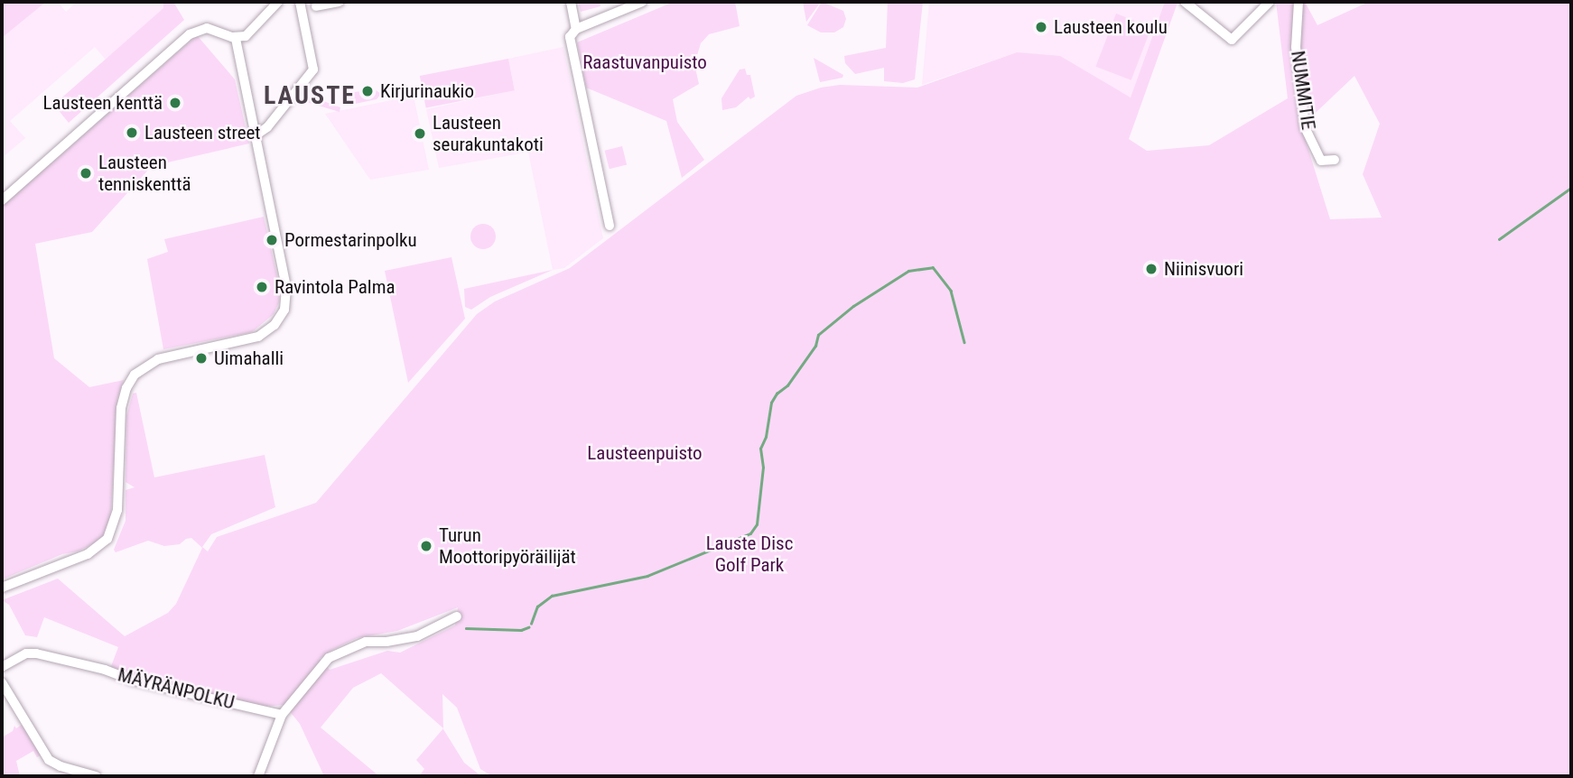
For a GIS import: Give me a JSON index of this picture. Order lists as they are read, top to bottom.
{
  "streets": {
    "street": ["NUMMITIE", "MÄYRÄNPOLKU"]
  },
  "districts": ["LAUSTE"],
  "parks": ["Raastuvanpuisto", "Lausteenpuisto", "Lauste Disc Golf Park"],
  "places": [
    "Lausteen koulu",
    "Kirjurinaukio",
    "Lausteen kenttä",
    "Lausteen street",
    "Lausteen seurakuntakoti",
    "Lausteen tenniskenttä",
    "Pormestarinpolku",
    "Niinisvuori",
    "Ravintola Palma",
    "Uimahalli",
    "Turun Moottoripyöräilijät"
  ]
}
